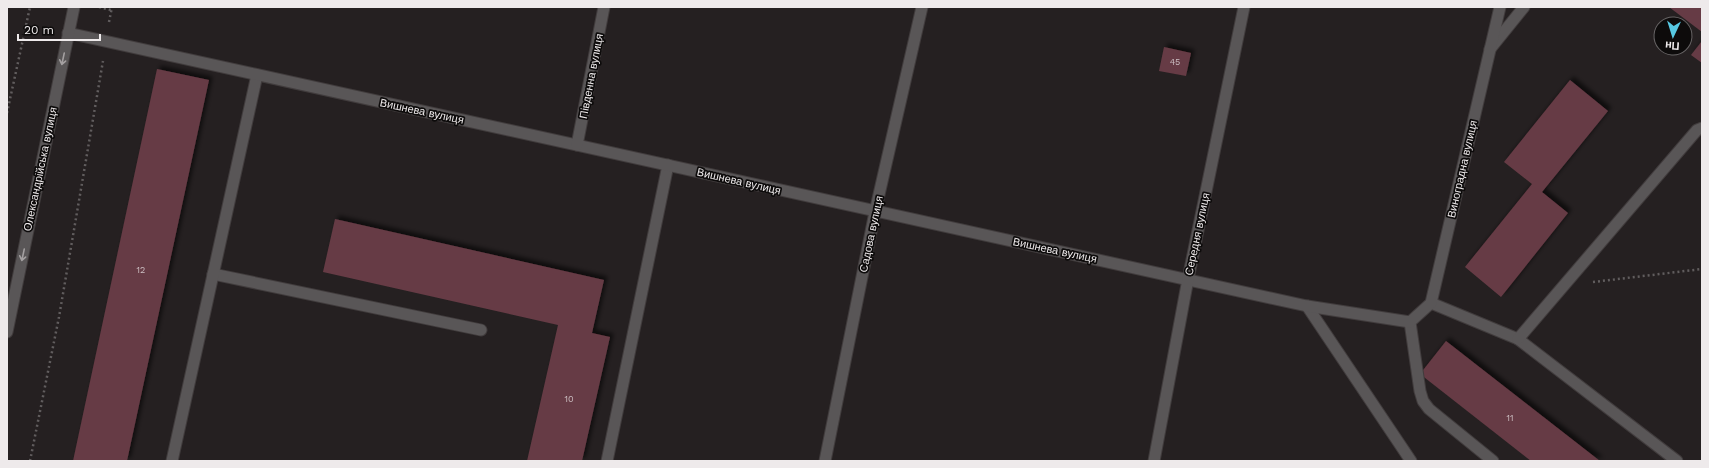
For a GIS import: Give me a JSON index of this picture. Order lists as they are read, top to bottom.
{
  "streets": {
    "street": [
      "Південна вулиця",
      "Вишнева вулиця",
      "Олександрійська вулиця",
      "Виноградна вулиця",
      "Садова вулиця",
      "Середня вулиця"
    ]
  },
  "crossings": [
    ["Південна вулиця", "Вишнева вулиця"],
    ["Вишнева вулиця", "Олександрійська вулиця"],
    ["Вишнева вулиця", "Садова вулиця"],
    ["Вишнева вулиця", "Середня вулиця"]
  ],
  "one_way": ["Олександрійська вулиця"],
  "house_numbers": [
    "45",
    "12",
    "10",
    "11"
  ],
  "scale_bar": "20 m",
  "north": "bottom"
}
